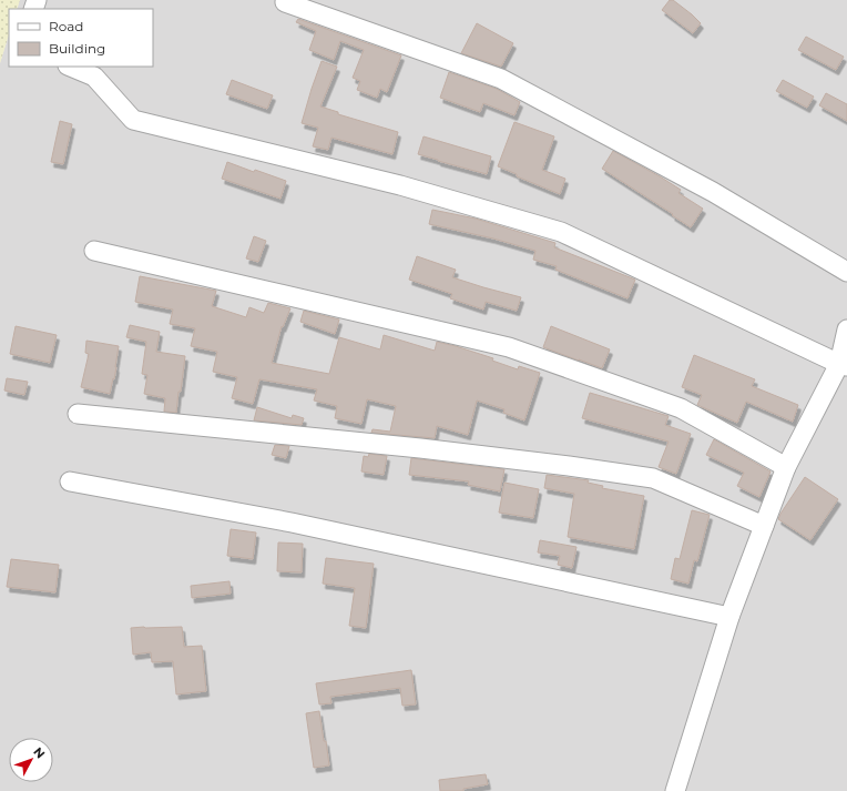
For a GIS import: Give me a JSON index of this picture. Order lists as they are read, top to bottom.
{
  "legend": ["Road", "Building"],
  "north": "top right"
}
